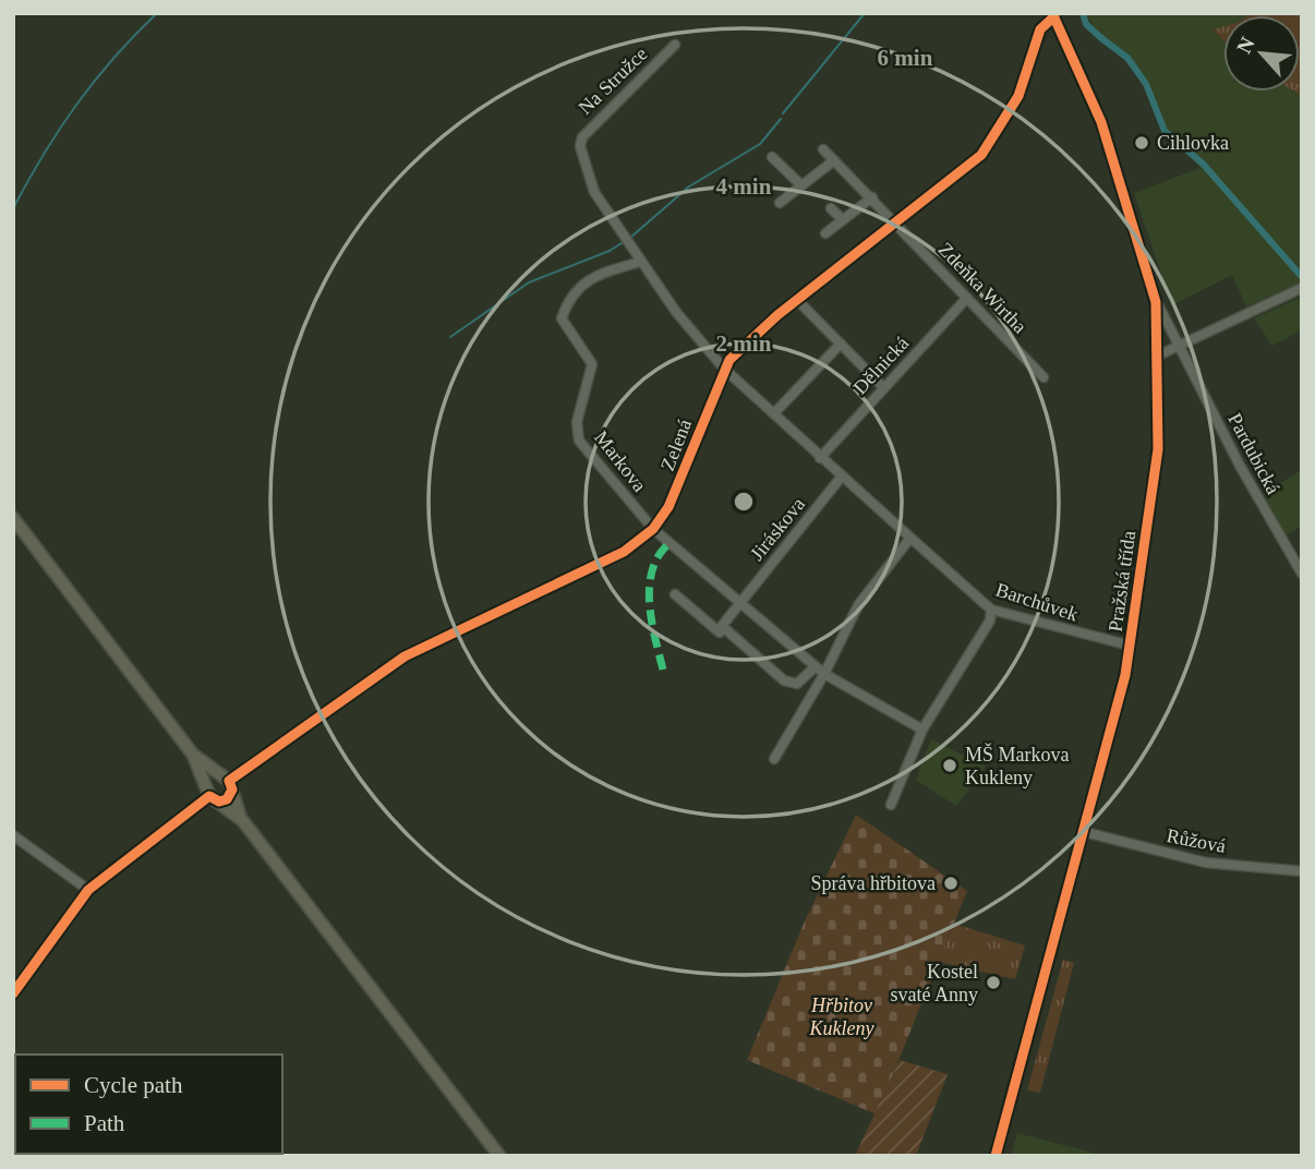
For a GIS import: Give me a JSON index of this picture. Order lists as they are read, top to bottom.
{
  "streets": {
    "street": [
      "Na Stružce",
      "Zdeňka Wirtha",
      "Dělnická",
      "Zelená",
      "Pardubická",
      "Markova",
      "Jiráskova",
      "Pražská třída",
      "Barchůvek",
      "Růžová"
    ]
  },
  "crossings": [
    ["Na Stružce", "Markova"],
    ["Zdeňka Wirtha", "Dělnická"],
    ["Zdeňka Wirtha", "Zelená"],
    ["Zelená", "Markova"],
    ["Zelená", "Pražská třída"],
    ["Pardubická", "Pražská třída"],
    ["Markova", "Jiráskova"],
    ["Pražská třída", "Barchůvek"],
    ["Pražská třída", "Růžová"]
  ],
  "parks": ["Hřbitov Kukleny"],
  "places": [
    "Cihlovka",
    "MŠ Markova Kukleny",
    "Správa hřbitova",
    "Kostel svaté Anny"
  ],
  "legend": ["Cycle path", "Path"],
  "north": "top left",
  "rings": ["6 min", "4 min", "2 min"]
}
